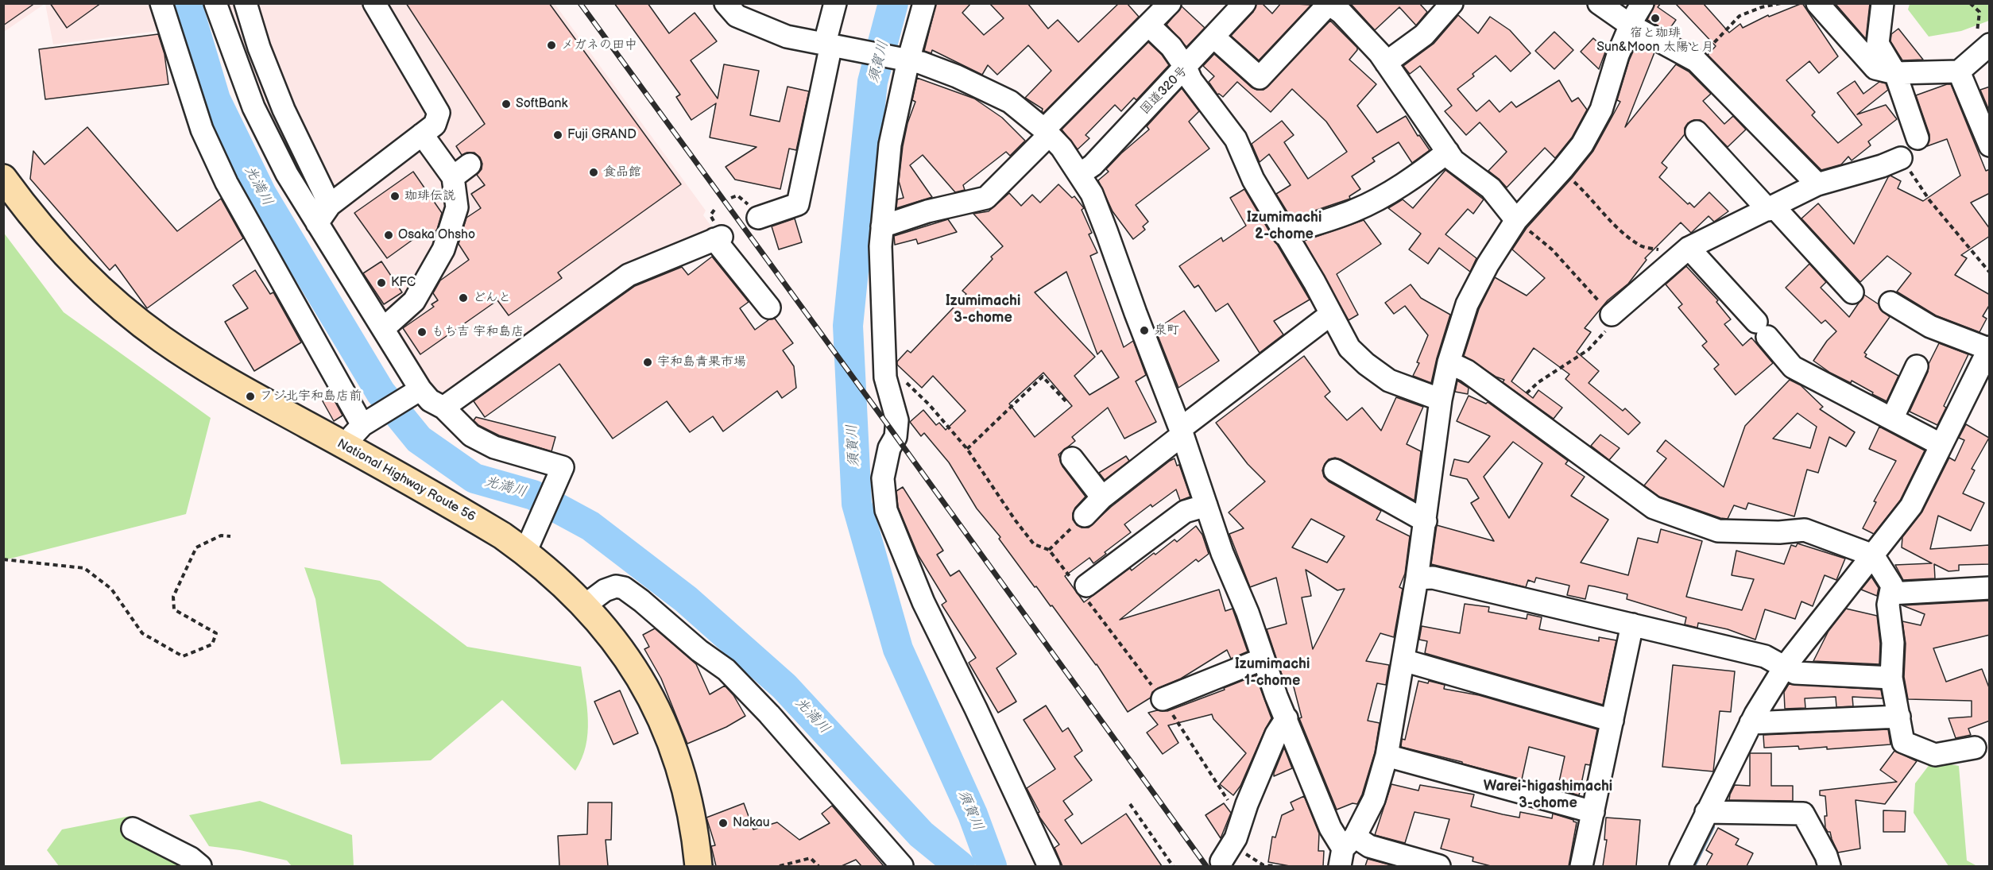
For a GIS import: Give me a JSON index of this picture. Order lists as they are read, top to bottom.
{
  "streets": {
    "highway": ["National Highway Route 56"],
    "street": ["国道320号"]
  },
  "districts": [
    "Izumimachi 2-chome",
    "Izumimachi 3-chome",
    "Izumimachi 1-chome",
    "Warei-higashimachi 3-chome"
  ],
  "water": ["須賀川", "光満川"],
  "places": [
    "宿と珈琲 Sun&Moon 太陽と月",
    "メガネの田中",
    "SoftBank",
    "Fuji GRAND",
    "食品館",
    "珈琲伝説",
    "Osaka Ohsho",
    "KFC",
    "どんと",
    "泉町",
    "もち吉 宇和島店",
    "宇和島青果市場",
    "フジ北宇和島店前",
    "Nakau"
  ]
}
